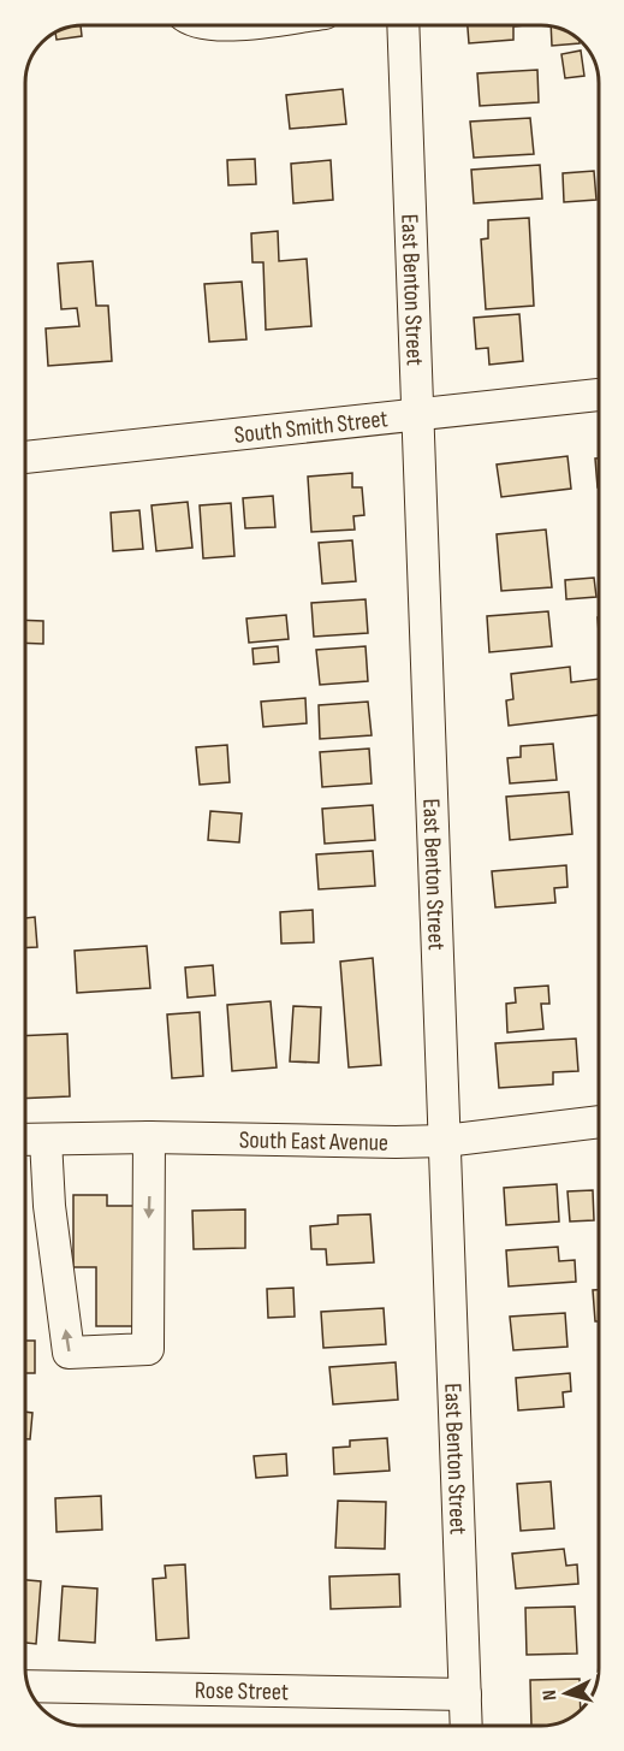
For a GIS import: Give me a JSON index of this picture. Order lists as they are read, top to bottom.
{
  "streets": {
    "street": [
      "East Benton Street",
      "South Smith Street",
      "South East Avenue",
      "Rose Street"
    ]
  },
  "crossings": [
    ["East Benton Street", "South Smith Street"],
    ["East Benton Street", "South East Avenue"],
    ["East Benton Street", "Rose Street"]
  ],
  "north": "left"
}
